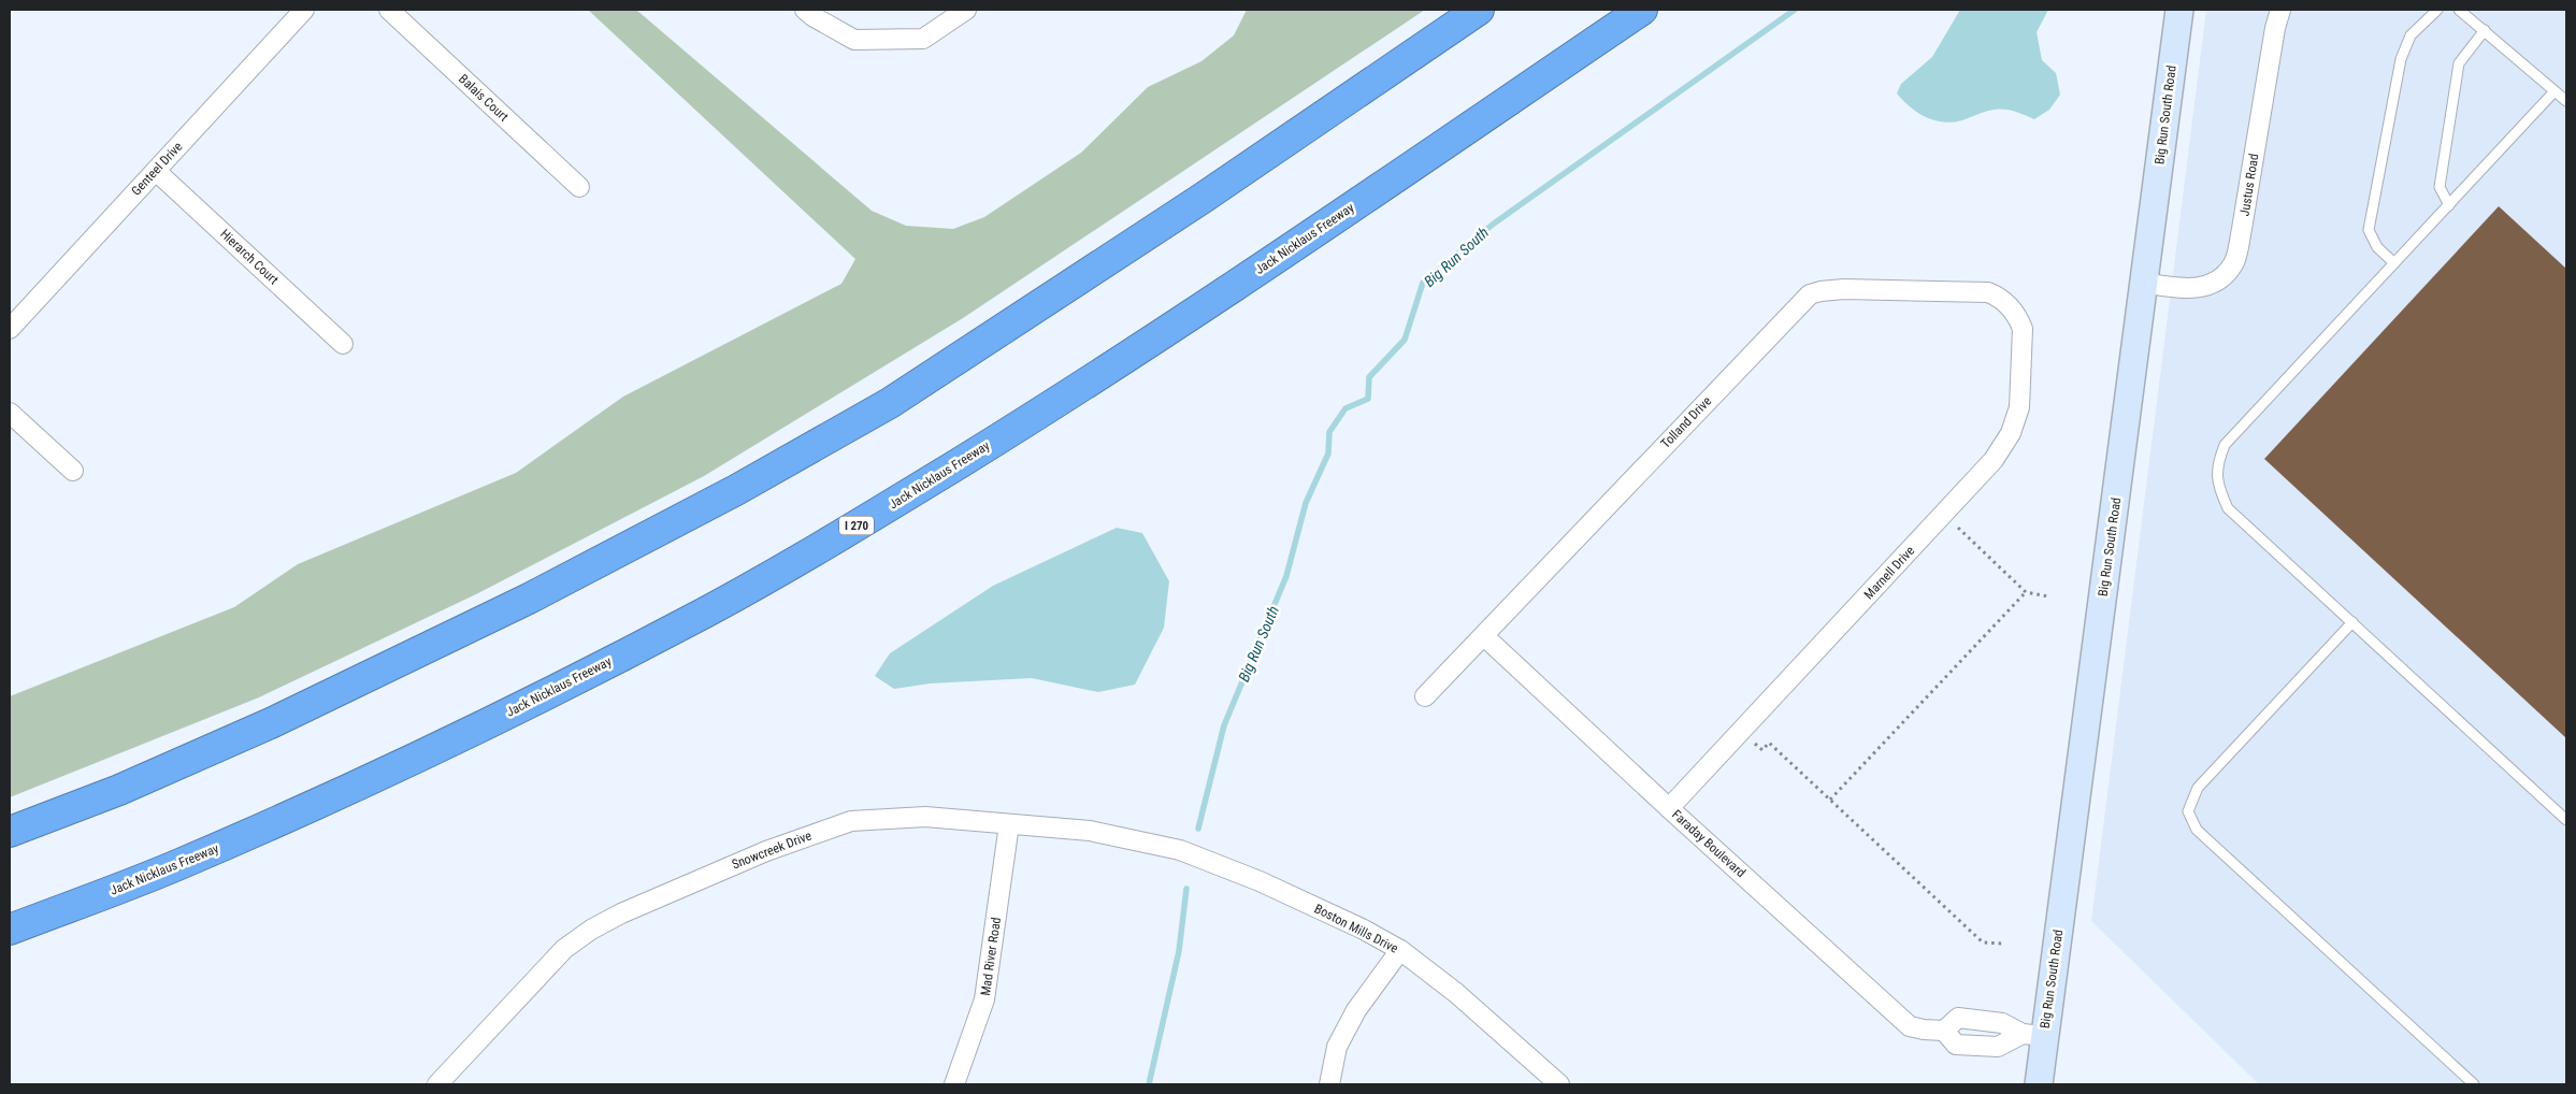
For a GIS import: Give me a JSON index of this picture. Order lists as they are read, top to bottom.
{
  "streets": {
    "highway": ["Jack Nicklaus Freeway", "I 270"],
    "street": [
      "Balais Court",
      "Big Run South Road",
      "Genteel Drive",
      "Justus Road",
      "Hierarch Court",
      "Tolland Drive",
      "Marnell Drive",
      "Faraday Boulevard",
      "Snowcreek Drive",
      "Boston Mills Drive",
      "Mad River Road"
    ]
  },
  "crossings": [
    ["Big Run South Road", "Justus Road"],
    ["Big Run South Road", "Faraday Boulevard"],
    ["Genteel Drive", "Hierarch Court"],
    ["Tolland Drive", "Marnell Drive"],
    ["Tolland Drive", "Faraday Boulevard"],
    ["Marnell Drive", "Faraday Boulevard"],
    ["Snowcreek Drive", "Boston Mills Drive"],
    ["Snowcreek Drive", "Mad River Road"]
  ],
  "water": ["Big Run South"]
}
